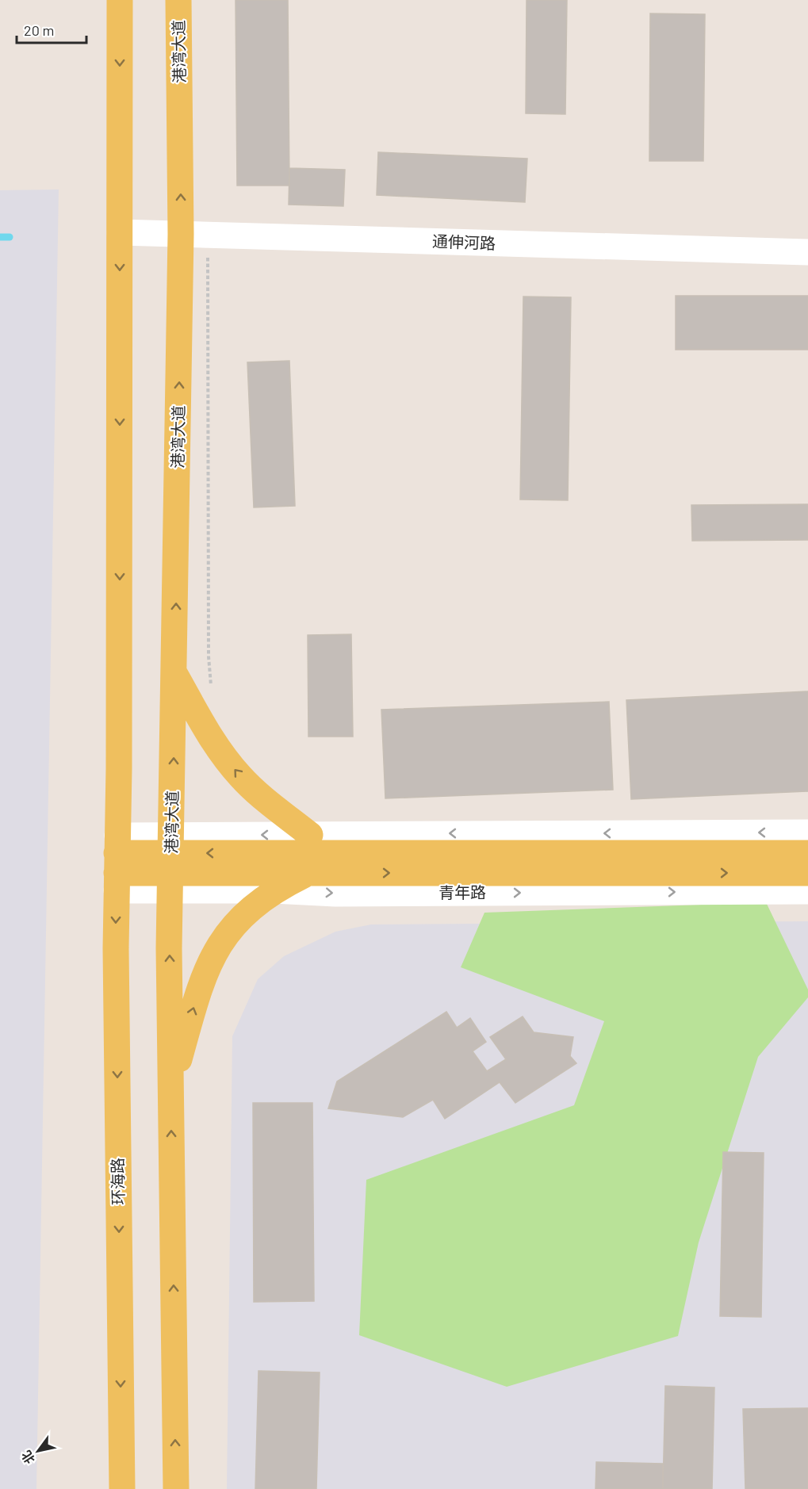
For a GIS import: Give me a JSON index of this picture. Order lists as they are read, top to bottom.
{
  "streets": {
    "main road": ["港湾大道", "青年路", "环海路"],
    "street": ["通伸河路"]
  },
  "crossings": [
    ["港湾大道", "通伸河路"],
    ["港湾大道", "青年路"],
    ["青年路", "环海路"]
  ],
  "scale_bar": "20 m",
  "north": "bottom left"
}
